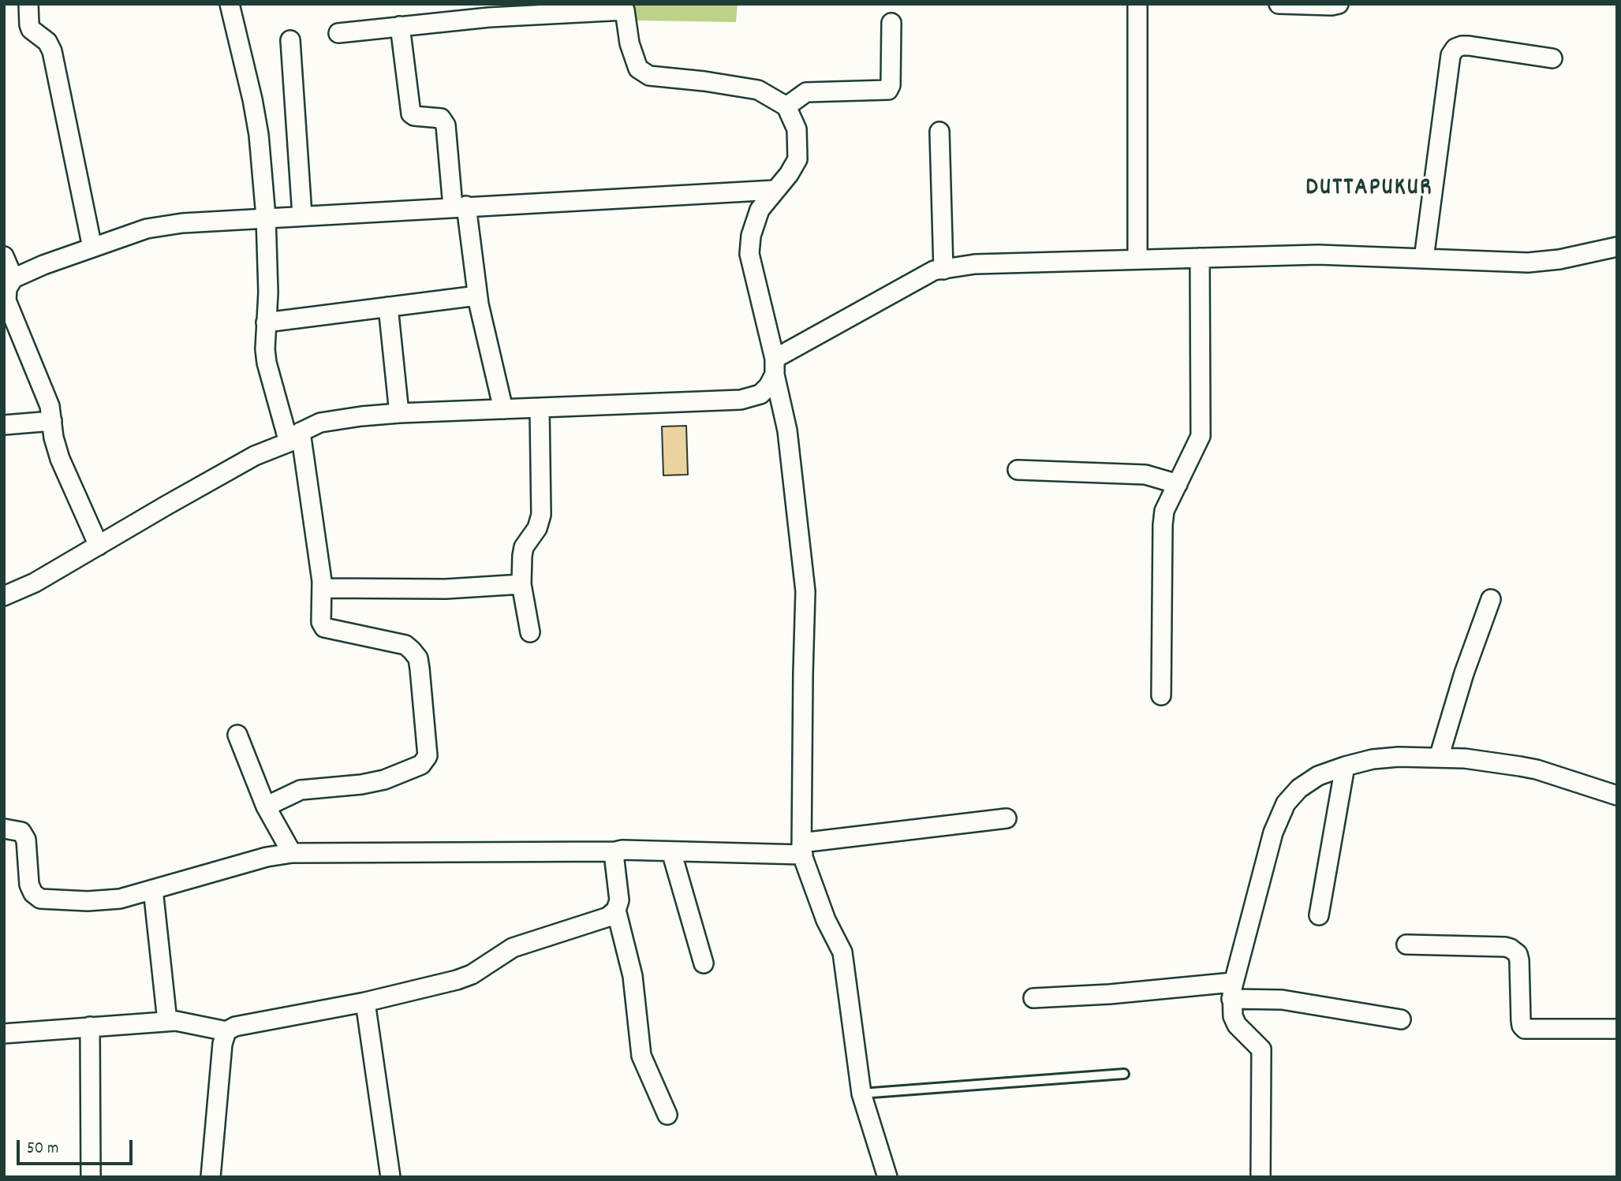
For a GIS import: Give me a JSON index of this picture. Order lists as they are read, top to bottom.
{
  "districts": ["DUTTAPUKUR"],
  "scale_bar": "50 m"
}
